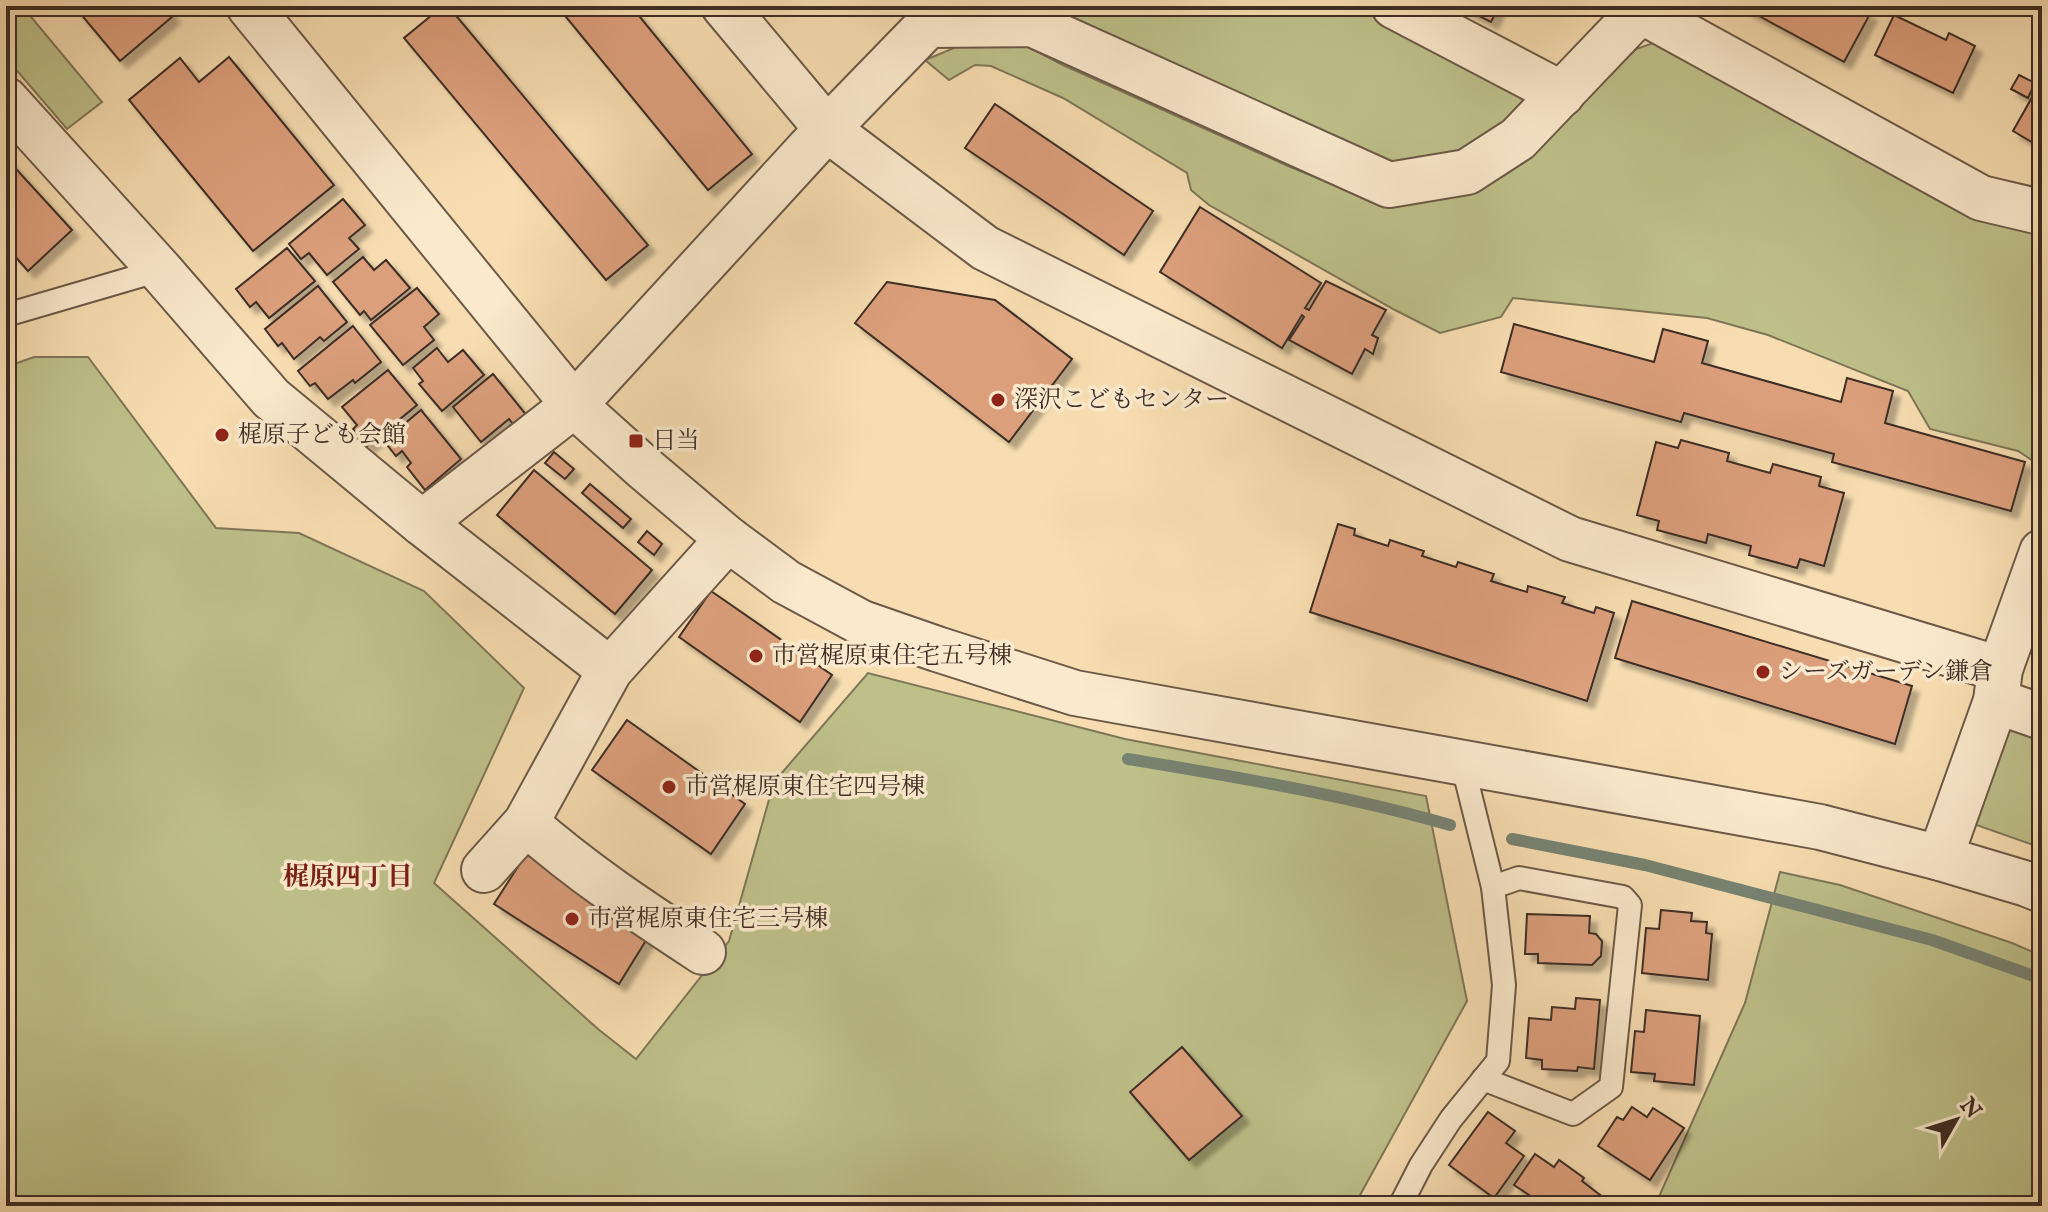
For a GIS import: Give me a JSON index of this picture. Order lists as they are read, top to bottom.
{
  "districts": ["梶原四丁目"],
  "places": {
    "other": [
      "深沢こどもセンター",
      "梶原子ども会館",
      "市営梶原東住宅五号棟",
      "シーズガーデン鎌倉",
      "市営梶原東住宅四号棟",
      "市営梶原東住宅三号棟"
    ],
    "transit": ["日当"]
  },
  "north": "top right"
}
